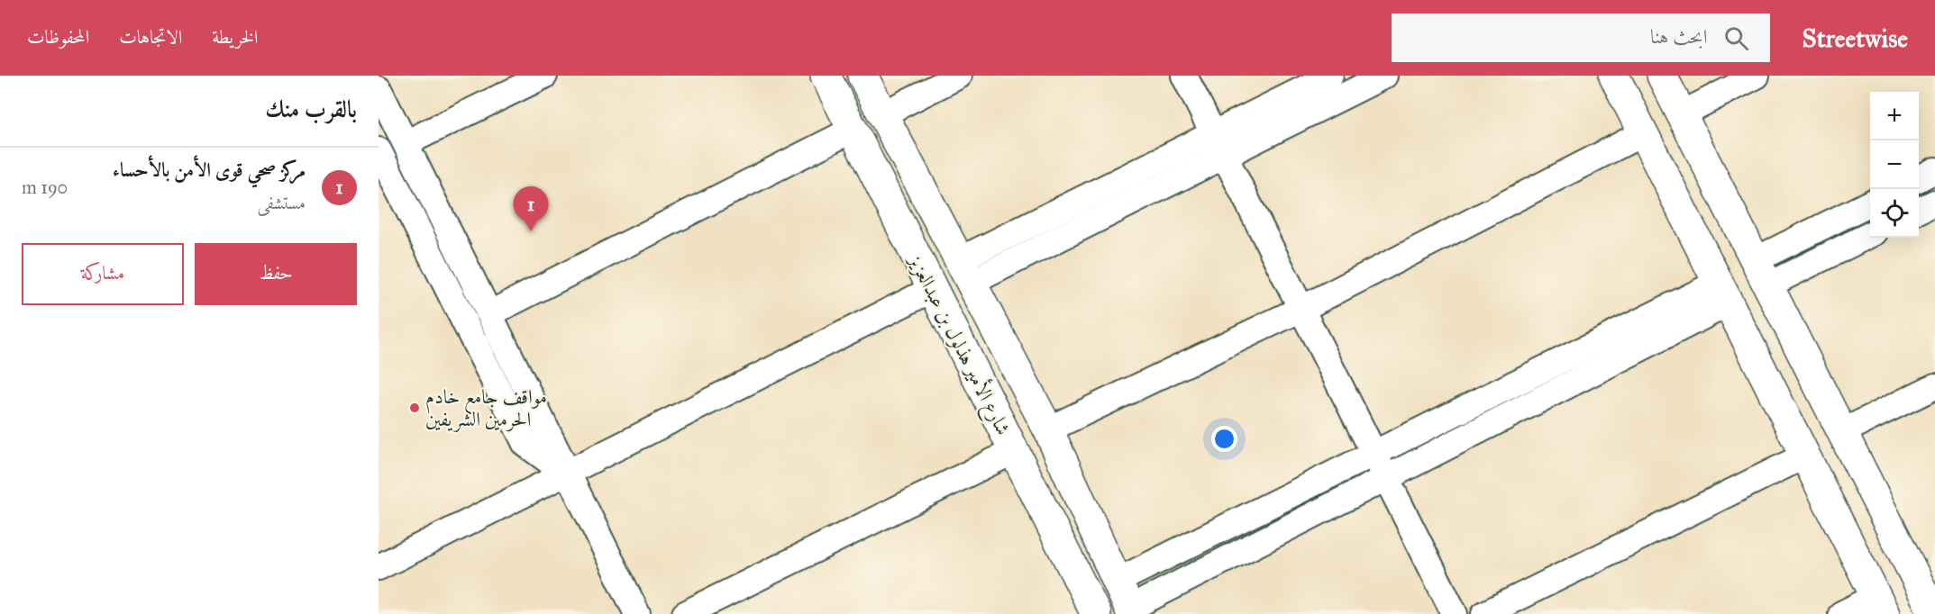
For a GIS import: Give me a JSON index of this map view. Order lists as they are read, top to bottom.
{
  "streets": {
    "street": ["شارع الأمير هذلول بن عبدالعزيز"]
  },
  "places": ["مواقف جامع خادم الحرمين الشريفين"],
  "page": {
    "header": "Streetwise",
    "search": "ابحث هنا",
    "nav": ["الخريطة", "الاتجاهات", "المحفوظات"],
    "heading": "بالقرب منك",
    "map_buttons": ["+", "−"],
    "list": [
      {
        "mark": "1",
        "name": "مركز صحي قوى الأمن بالأحساء",
        "note": "مستشفى",
        "value": "190 m"
      }
    ],
    "pins": "1",
    "buttons": ["حفظ", "مشاركة"]
  }
}
